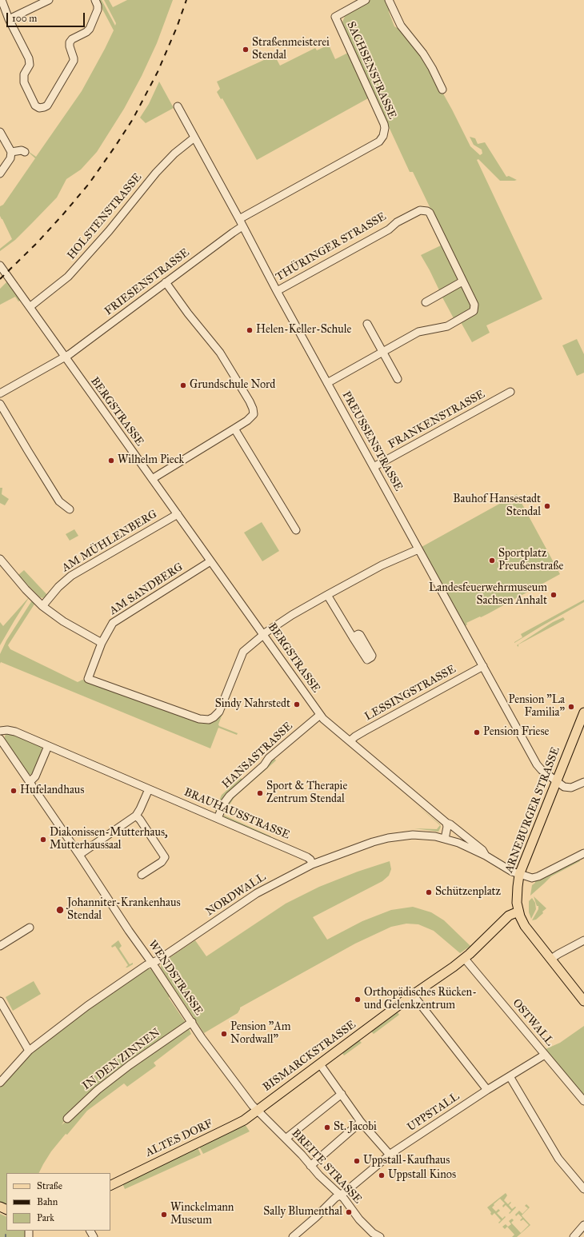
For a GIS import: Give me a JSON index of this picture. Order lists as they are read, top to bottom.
{
  "streets": {
    "main road": ["ARNEBURGER STRASSE", "BISMARCKSTRASSE", "ALTES DORF"],
    "street": [
      "SACHSENSTRASSE",
      "HOLSTENSTRASSE",
      "THÜRINGER STRASSE",
      "FRIESENSTRASSE",
      "BERGSTRASSE",
      "FRANKENSTRASSE",
      "PREUSSENSTRASSE",
      "AM MÜHLENBERG",
      "AM SANDBERG",
      "LESSINGSTRASSE",
      "HANSASTRASSE",
      "BRAUHAUSSTRASSE",
      "NORDWALL",
      "WENDSTRASSE",
      "OSTWALL",
      "IN DEN ZINNEN",
      "UPPSTALL",
      "BREITE STRASSE"
    ]
  },
  "crossings": [
    ["SACHSENSTRASSE", "PREUSSENSTRASSE"],
    ["HOLSTENSTRASSE", "BERGSTRASSE"],
    ["HOLSTENSTRASSE", "PREUSSENSTRASSE"],
    ["THÜRINGER STRASSE", "PREUSSENSTRASSE"],
    ["FRIESENSTRASSE", "BERGSTRASSE"],
    ["FRIESENSTRASSE", "PREUSSENSTRASSE"],
    ["BERGSTRASSE", "AM MÜHLENBERG"],
    ["BERGSTRASSE", "AM SANDBERG"],
    ["BERGSTRASSE", "LESSINGSTRASSE"],
    ["BERGSTRASSE", "HANSASTRASSE"],
    ["BERGSTRASSE", "NORDWALL"],
    ["FRANKENSTRASSE", "PREUSSENSTRASSE"],
    ["PREUSSENSTRASSE", "LESSINGSTRASSE"],
    ["PREUSSENSTRASSE", "ARNEBURGER STRASSE"],
    ["HANSASTRASSE", "BRAUHAUSSTRASSE"],
    ["ARNEBURGER STRASSE", "NORDWALL"],
    ["BRAUHAUSSTRASSE", "NORDWALL"],
    ["NORDWALL", "WENDSTRASSE"],
    ["WENDSTRASSE", "BISMARCKSTRASSE"],
    ["WENDSTRASSE", "IN DEN ZINNEN"],
    ["WENDSTRASSE", "ALTES DORF"],
    ["WENDSTRASSE", "BREITE STRASSE"],
    ["OSTWALL", "BISMARCKSTRASSE"],
    ["OSTWALL", "UPPSTALL"],
    ["BISMARCKSTRASSE", "ALTES DORF"],
    ["BISMARCKSTRASSE", "BREITE STRASSE"],
    ["UPPSTALL", "BREITE STRASSE"],
    ["ALTES DORF", "BREITE STRASSE"]
  ],
  "places": [
    "Straßenmeisterei Stendal",
    "Helen-Keller-Schule",
    "Grundschule Nord",
    "Wilhelm Pieck",
    "Bauhof Hansestadt Stendal",
    "Sportplatz Preußenstraße",
    "Landesfeuerwehrmuseum Sachsen Anhalt",
    "Sindy Nahrstedt",
    "Pension \"La Familia\"",
    "Pension Friese",
    "Hufelandhaus",
    "Sport & Therapie Zentrum Stendal",
    "Diakonissen-Mutterhaus, Mutterhaussaal",
    "Schützenplatz",
    "Johanniter-Krankenhaus Stendal",
    "Orthopädisches Rücken- und Gelenkzentrum",
    "Pension \"Am Nordwall\"",
    "St. Jacobi",
    "Uppstall-Kaufhaus",
    "Uppstall Kinos",
    "Sally Blumenthal",
    "Winckelmann Museum"
  ],
  "legend": ["Straße", "Bahn", "Park"],
  "scale_bar": "100 m"
}
